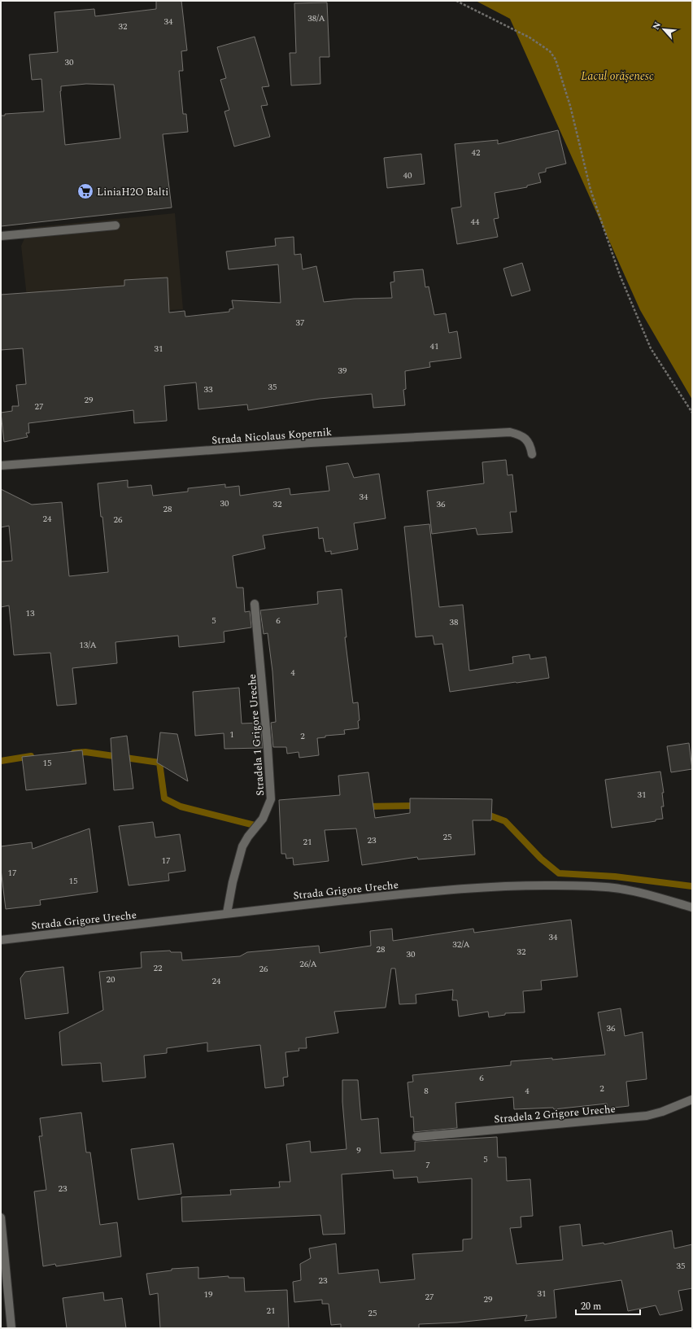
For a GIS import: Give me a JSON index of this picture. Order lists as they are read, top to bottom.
{
  "streets": {
    "street": [
      "Strada Nicolaus Kopernik",
      "Stradela 1 Grigore Ureche",
      "Strada Grigore Ureche",
      "Stradela 2 Grigore Ureche"
    ]
  },
  "crossings": [
    ["Stradela 1 Grigore Ureche", "Strada Grigore Ureche"]
  ],
  "water": ["Lacul orăşenesc"],
  "places": {
    "supermarket": ["LiniaH2O Balti"]
  },
  "house_numbers": [
    "38/A",
    "34",
    "32",
    "30",
    "42",
    "40",
    "44",
    "37",
    "41",
    "31",
    "39",
    "35",
    "33",
    "29",
    "27",
    "34",
    "30",
    "32",
    "36",
    "28",
    "24",
    "26",
    "13",
    "5",
    "6",
    "38",
    "13/A",
    "4",
    "1",
    "2",
    "15",
    "31",
    "25",
    "23",
    "21",
    "17",
    "17",
    "15",
    "34",
    "32/A",
    "28",
    "32",
    "30",
    "26/A",
    "22",
    "26",
    "20",
    "24",
    "36",
    "6",
    "2",
    "8",
    "4",
    "9",
    "5",
    "7",
    "23",
    "35",
    "23",
    "31",
    "19",
    "27",
    "29",
    "21",
    "25"
  ],
  "scale_bar": "20 m",
  "north": "top left"
}
